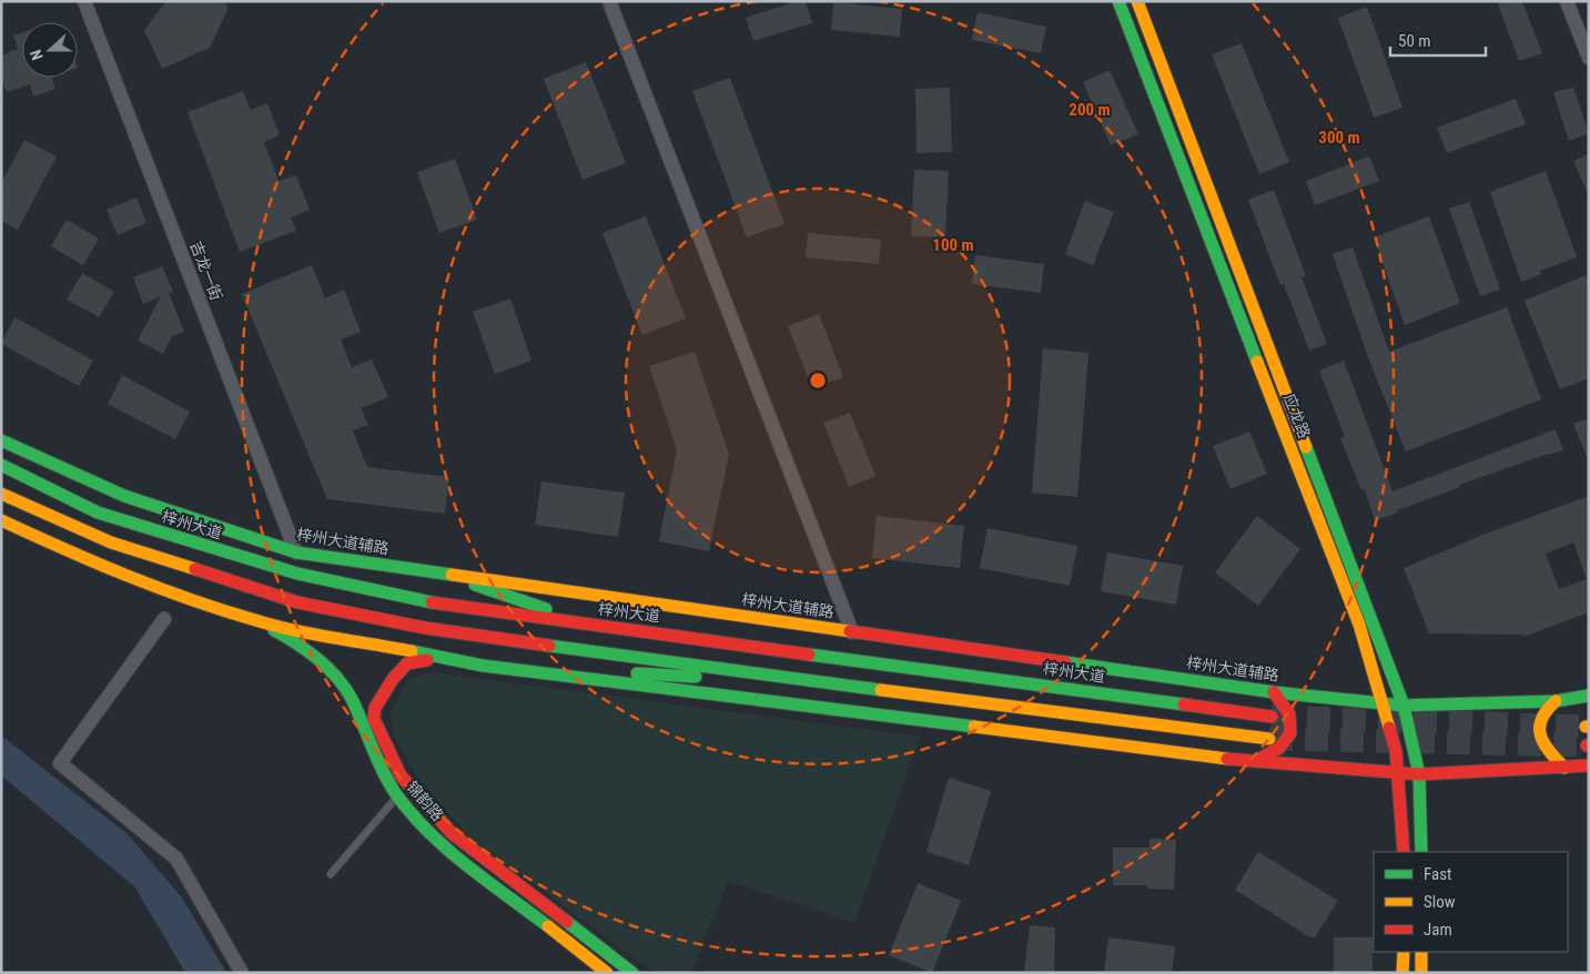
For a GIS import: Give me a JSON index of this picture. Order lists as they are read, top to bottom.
{
  "streets": {
    "main road": [
      "应龙路",
      "梓州大道",
      "梓州大道辅路",
      "锦韵路"
    ],
    "street": ["吉龙一街"]
  },
  "crossings": [
    ["吉龙一街", "梓州大道辅路"],
    ["应龙路", "梓州大道辅路"]
  ],
  "legend": ["Fast", "Slow", "Jam"],
  "scale_bar": "50 m",
  "north": "left",
  "rings": ["200 m", "300 m", "100 m"]
}
